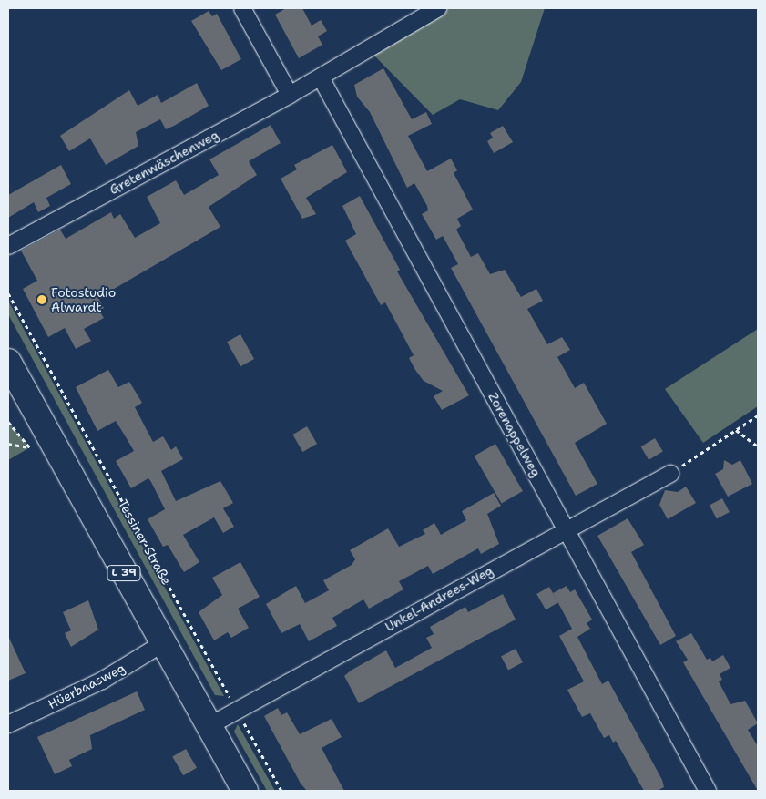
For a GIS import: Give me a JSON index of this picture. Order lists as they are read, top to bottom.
{
  "streets": {
    "main road": ["L 39"],
    "street": [
      "Gretenwäschenweg",
      "Zorenappelweg",
      "Unkel-Andrees-Weg",
      "Hüerbaasweg"
    ],
    "path": ["Tessiner Straße"]
  },
  "crossings": [
    ["Gretenwäschenweg", "Zorenappelweg"],
    ["Zorenappelweg", "Unkel-Andrees-Weg"],
    ["Tessiner Straße", "Unkel-Andrees-Weg"],
    ["L 39", "Unkel-Andrees-Weg"],
    ["L 39", "Hüerbaasweg"]
  ],
  "places": ["Fotostudio Alwardt"]
}
